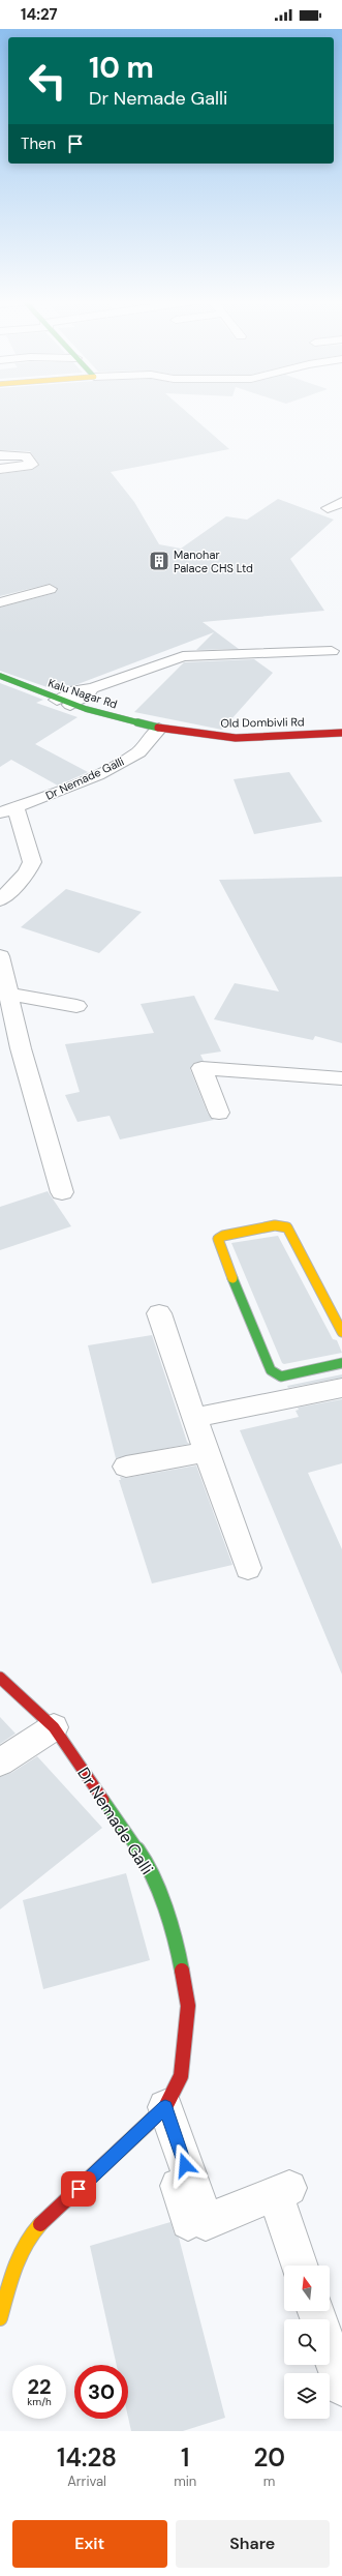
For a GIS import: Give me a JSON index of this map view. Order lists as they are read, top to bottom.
{
  "streets": {
    "street": ["Kalu Nagar Rd", "Old Dombivli Rd", "Dr Nemade Galli"]
  },
  "crossings": [
    ["Kalu Nagar Rd", "Old Dombivli Rd"],
    ["Kalu Nagar Rd", "Dr Nemade Galli"],
    ["Old Dombivli Rd", "Dr Nemade Galli"]
  ],
  "places": {
    "building": ["Manohar Palace CHS Ltd"]
  },
  "north": "top",
  "page": {
    "status": "14:27",
    "turn": ["10 m", "Dr Nemade Galli"],
    "then": "Then",
    "speed": "22 km/h",
    "limit": "30",
    "eta": [
      "14:28",
      "Arrival",
      "1",
      "min",
      "20",
      "m"
    ],
    "buttons": ["Exit", "Share"]
  }
}
